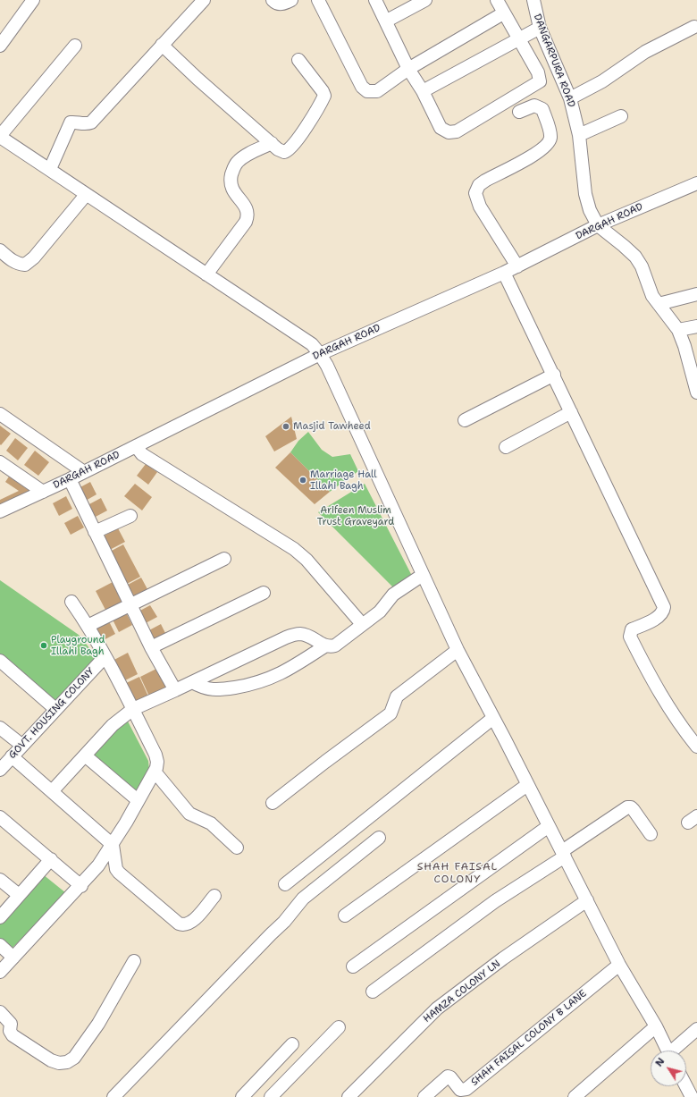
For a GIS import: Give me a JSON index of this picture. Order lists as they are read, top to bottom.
{
  "streets": {
    "street": [
      "DANGARPURA ROAD",
      "DARGAH ROAD",
      "GOVT. HOUSING COLONY",
      "HAMZA COLONY LN",
      "SHAH FAISAL COLONY B LANE"
    ]
  },
  "crossings": [
    ["DANGARPURA ROAD", "DARGAH ROAD"]
  ],
  "districts": ["SHAH FAISAL COLONY"],
  "parks": ["Arifeen Muslim Trust Graveyard"],
  "places": ["Masjid Tawheed", "Marriage Hall Illahi Bagh", "Playground Illahi Bagh"],
  "north": "top left"
}
